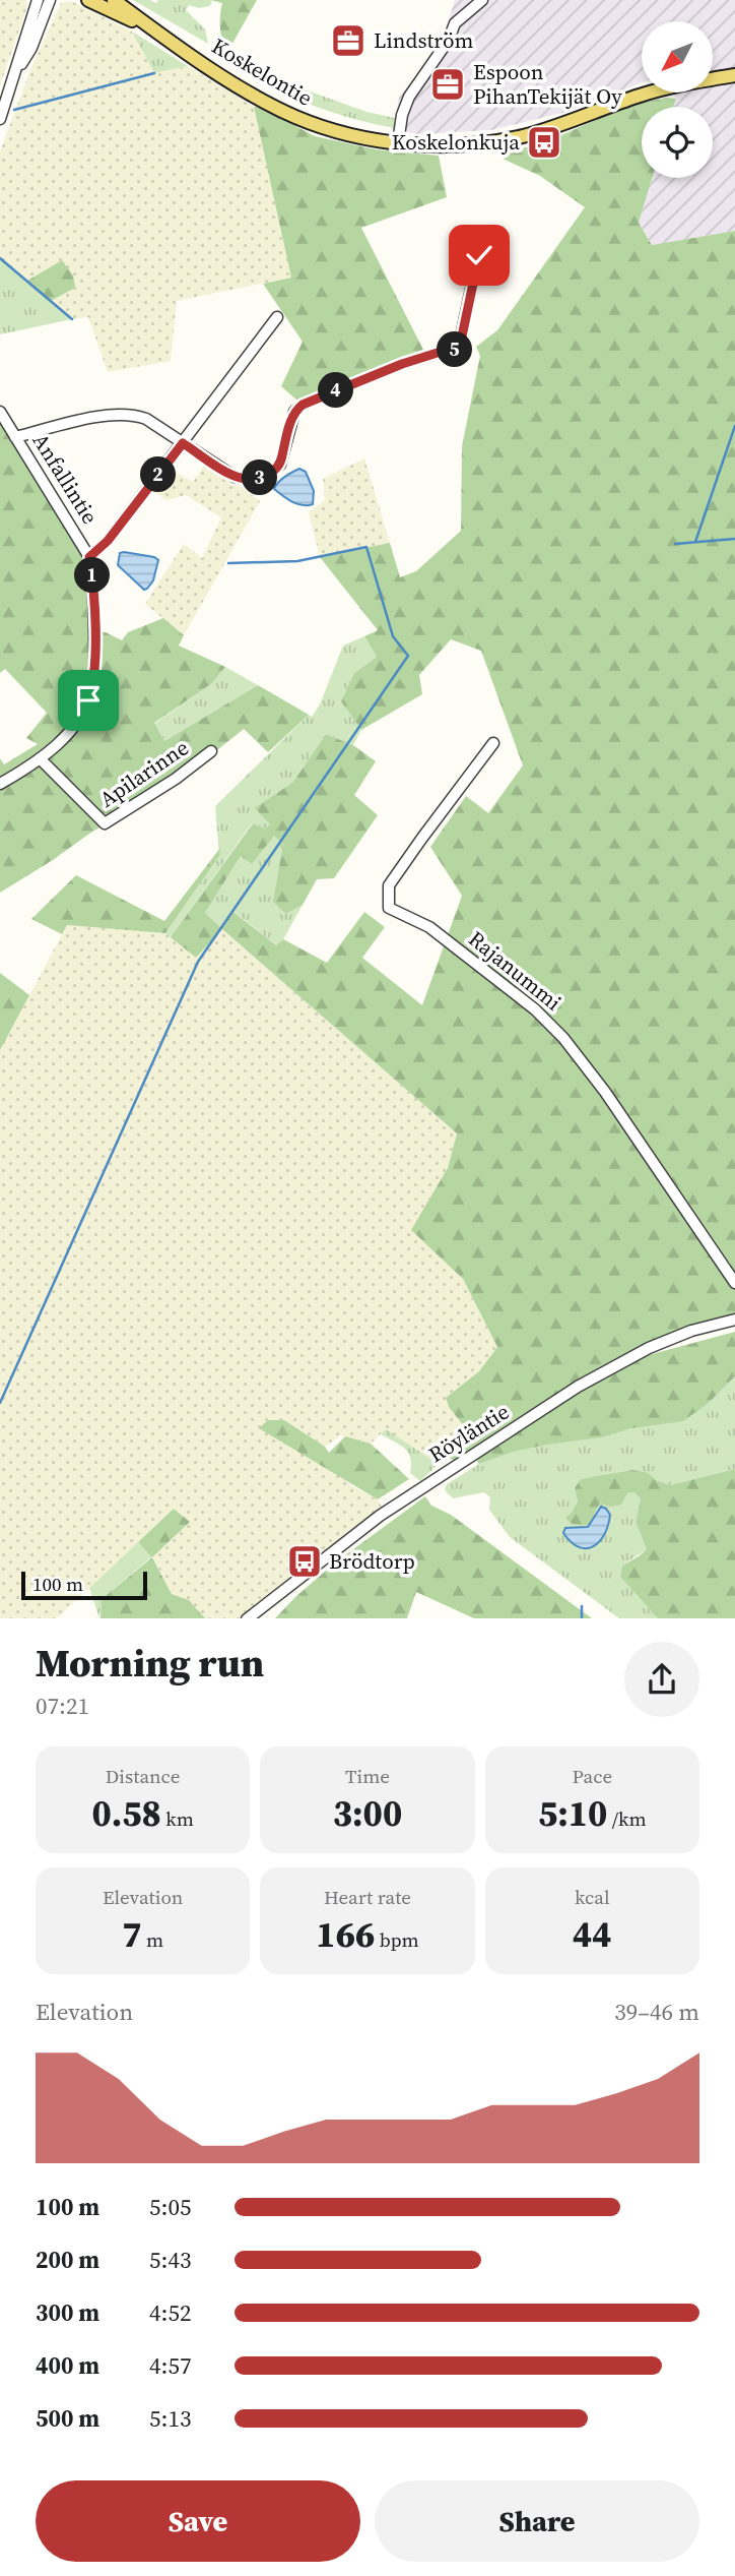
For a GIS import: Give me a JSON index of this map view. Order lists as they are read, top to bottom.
{
  "streets": {
    "main road": ["Koskelontie"],
    "street": [
      "Anfallintie",
      "Apilarinne",
      "Rajanummi",
      "Röyläntie"
    ]
  },
  "crossings": [
    ["Anfallintie", "Apilarinne"]
  ],
  "places": {
    "office": ["Lindström", "Espoon PihanTekijät Oy"],
    "bus stop": ["Koskelonkuja", "Brödtorp"]
  },
  "scale_bar": "100 m",
  "north": "bottom left",
  "page": {
    "pins": [
      "5",
      "4",
      "2",
      "3",
      "1"
    ],
    "scale": "100 m",
    "heading": ["Morning run", "07:21"],
    "stats": [
      ["Distance", "0.58 km"],
      ["Time", "3:00"],
      ["Pace", "5:10 /km"],
      ["Elevation", "7 m"],
      ["Heart rate", "166 bpm"],
      ["kcal", "44"]
    ],
    "chart": ["Elevation", "39–46 m"],
    "list": [
      {
        "name": "100 m",
        "note": "5:05"
      },
      {
        "name": "200 m",
        "note": "5:43"
      },
      {
        "name": "300 m",
        "note": "4:52"
      },
      {
        "name": "400 m",
        "note": "4:57"
      },
      {
        "name": "500 m",
        "note": "5:13"
      }
    ],
    "buttons": ["Save", "Share"]
  }
}
